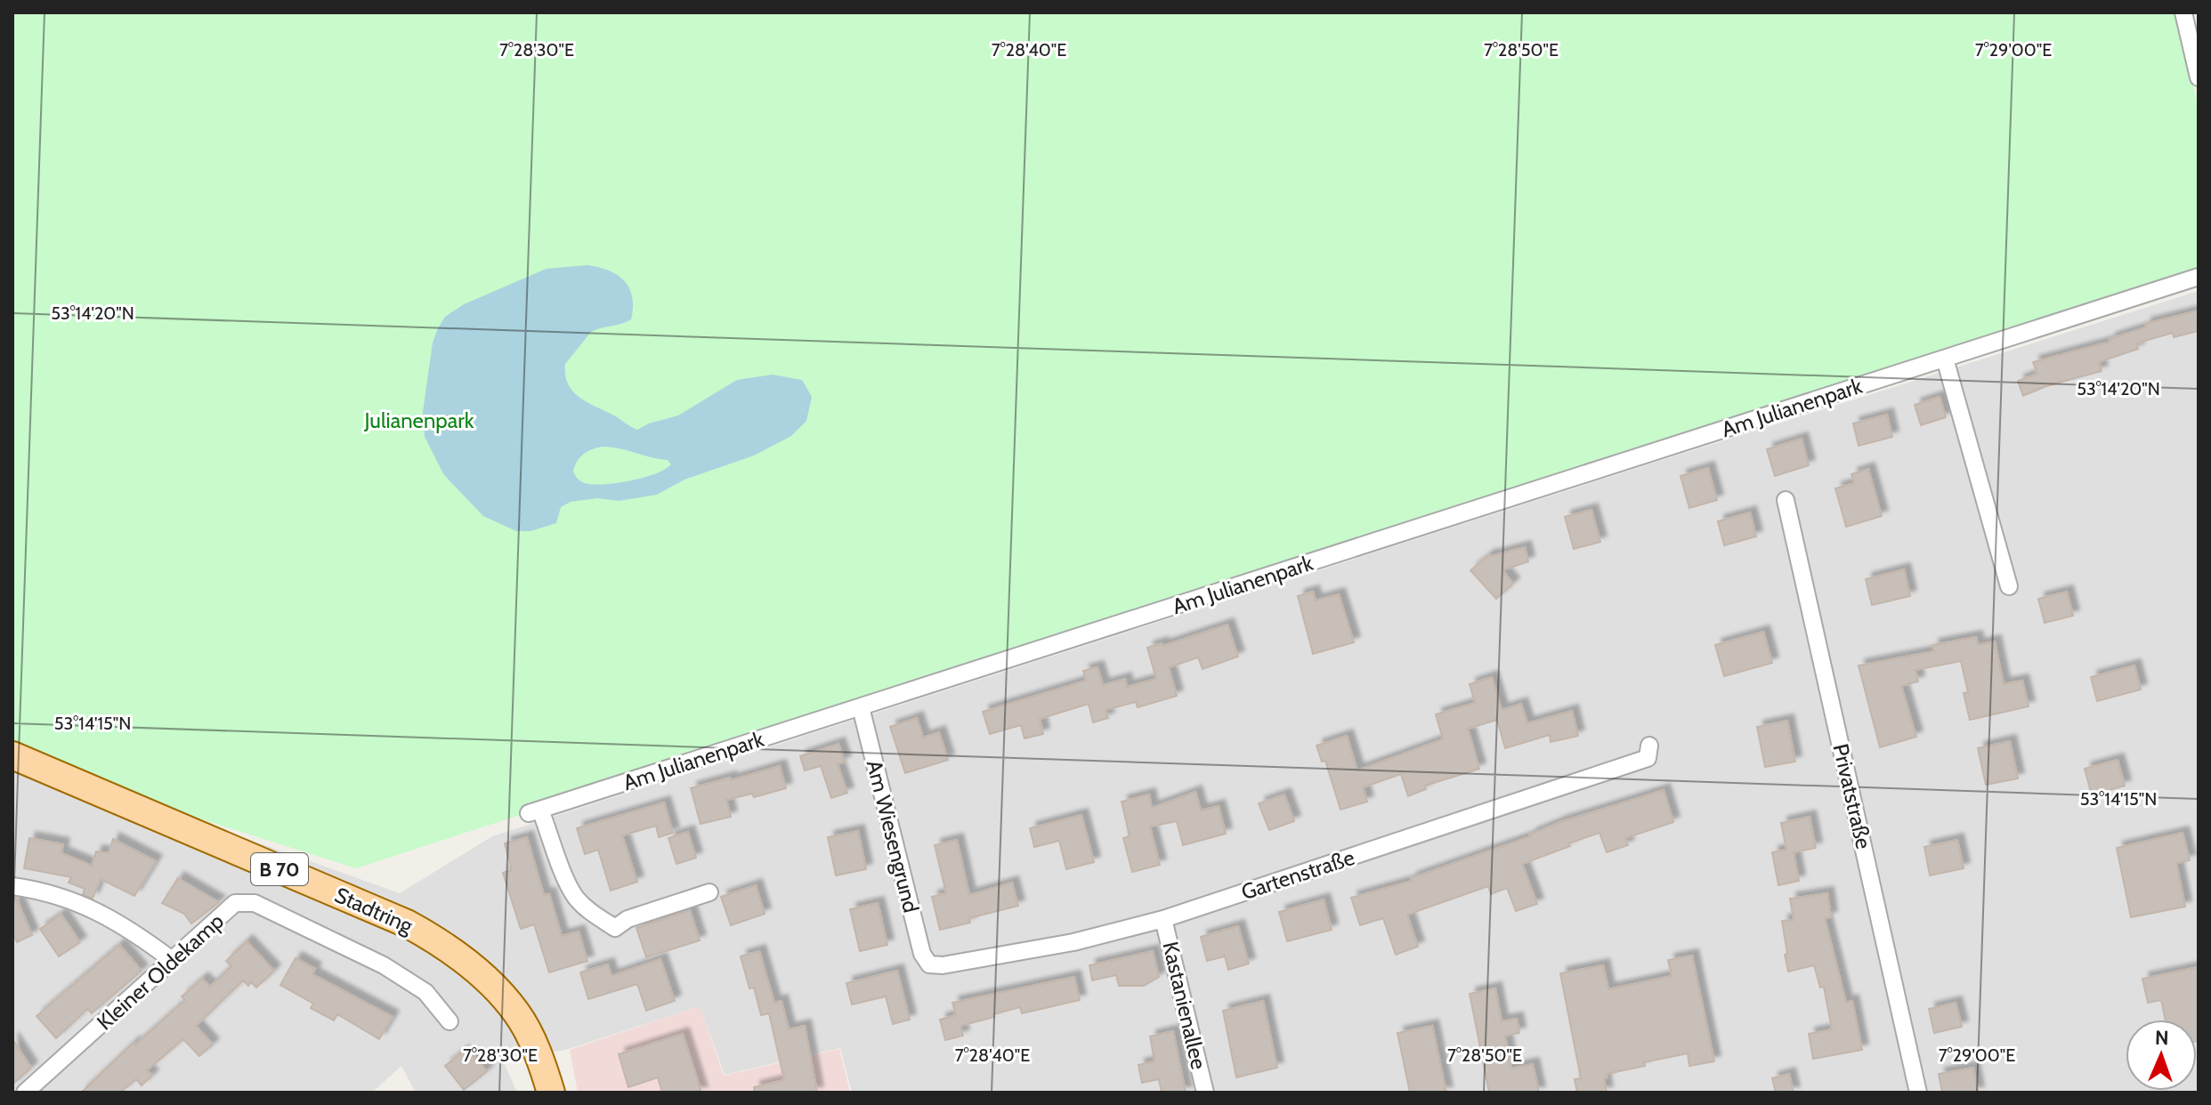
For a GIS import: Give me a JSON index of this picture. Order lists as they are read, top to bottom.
{
  "streets": {
    "main road": ["B 70", "Stadtring"],
    "street": [
      "Am Julianenpark",
      "Privatstraße",
      "Am Wiesengrund",
      "Gartenstraße",
      "Kleiner Oldekamp",
      "Kastanienallee"
    ]
  },
  "crossings": [
    ["Am Julianenpark", "Am Wiesengrund"],
    ["Am Wiesengrund", "Gartenstraße"],
    ["Gartenstraße", "Kastanienallee"]
  ],
  "parks": ["Julianenpark"],
  "north": "top",
  "coordinates": [
    "7°28'30\"E",
    "7°28'40\"E",
    "7°28'50\"E",
    "7°29'00\"E",
    "53°14'20\"N",
    "53°14'15\"N"
  ]
}
